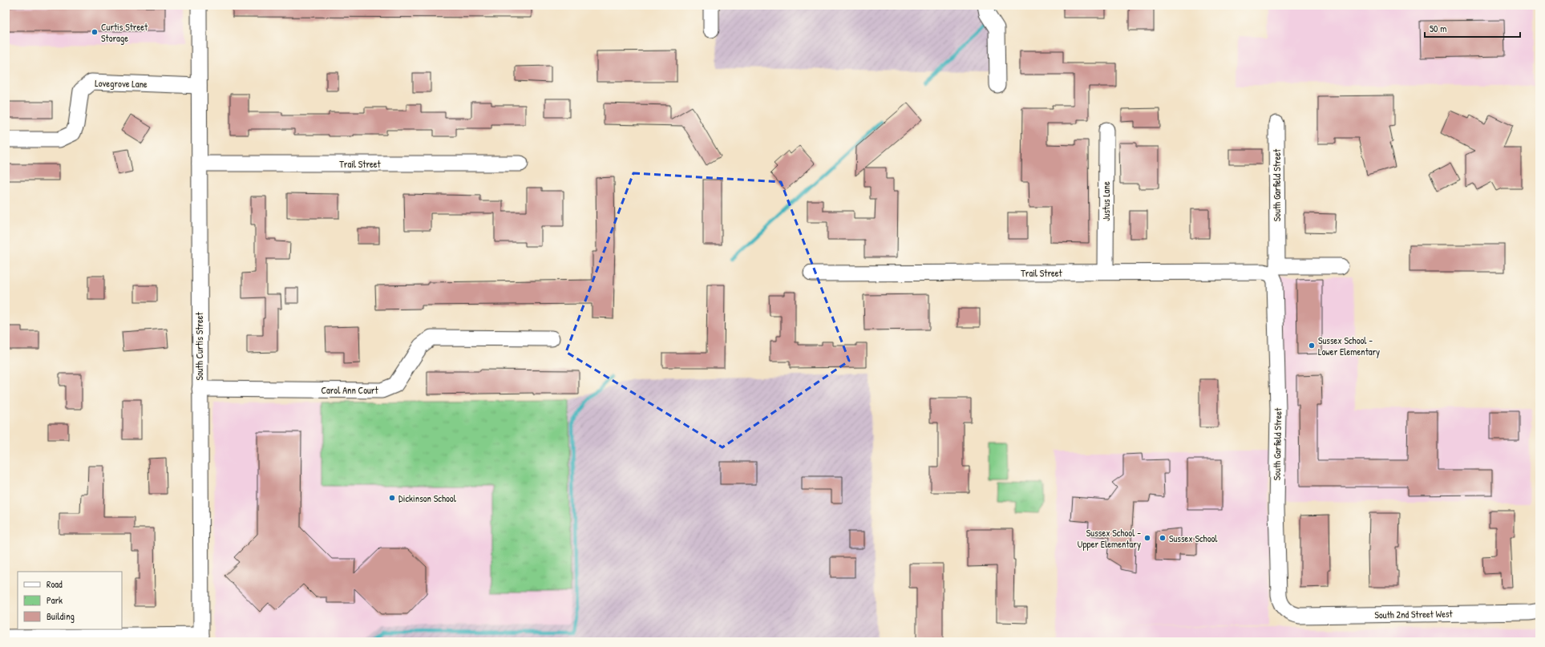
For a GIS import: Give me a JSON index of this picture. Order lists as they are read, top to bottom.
{
  "streets": {
    "street": [
      "Lovegrove Lane",
      "Trail Street",
      "South Garfield Street",
      "Justus Lane",
      "South Curtis Street",
      "Carol Ann Court",
      "South 2nd Street West"
    ]
  },
  "crossings": [
    ["Lovegrove Lane", "South Curtis Street"],
    ["Trail Street", "South Garfield Street"],
    ["Trail Street", "Justus Lane"],
    ["Trail Street", "South Curtis Street"],
    ["South Garfield Street", "South 2nd Street West"],
    ["South Curtis Street", "Carol Ann Court"]
  ],
  "places": [
    "Curtis Street Storage",
    "Sussex School - Lower Elementary",
    "Dickinson School",
    "Sussex School - Upper Elementary",
    "Sussex School"
  ],
  "legend": ["Road", "Park", "Building"],
  "scale_bar": "50 m"
}
